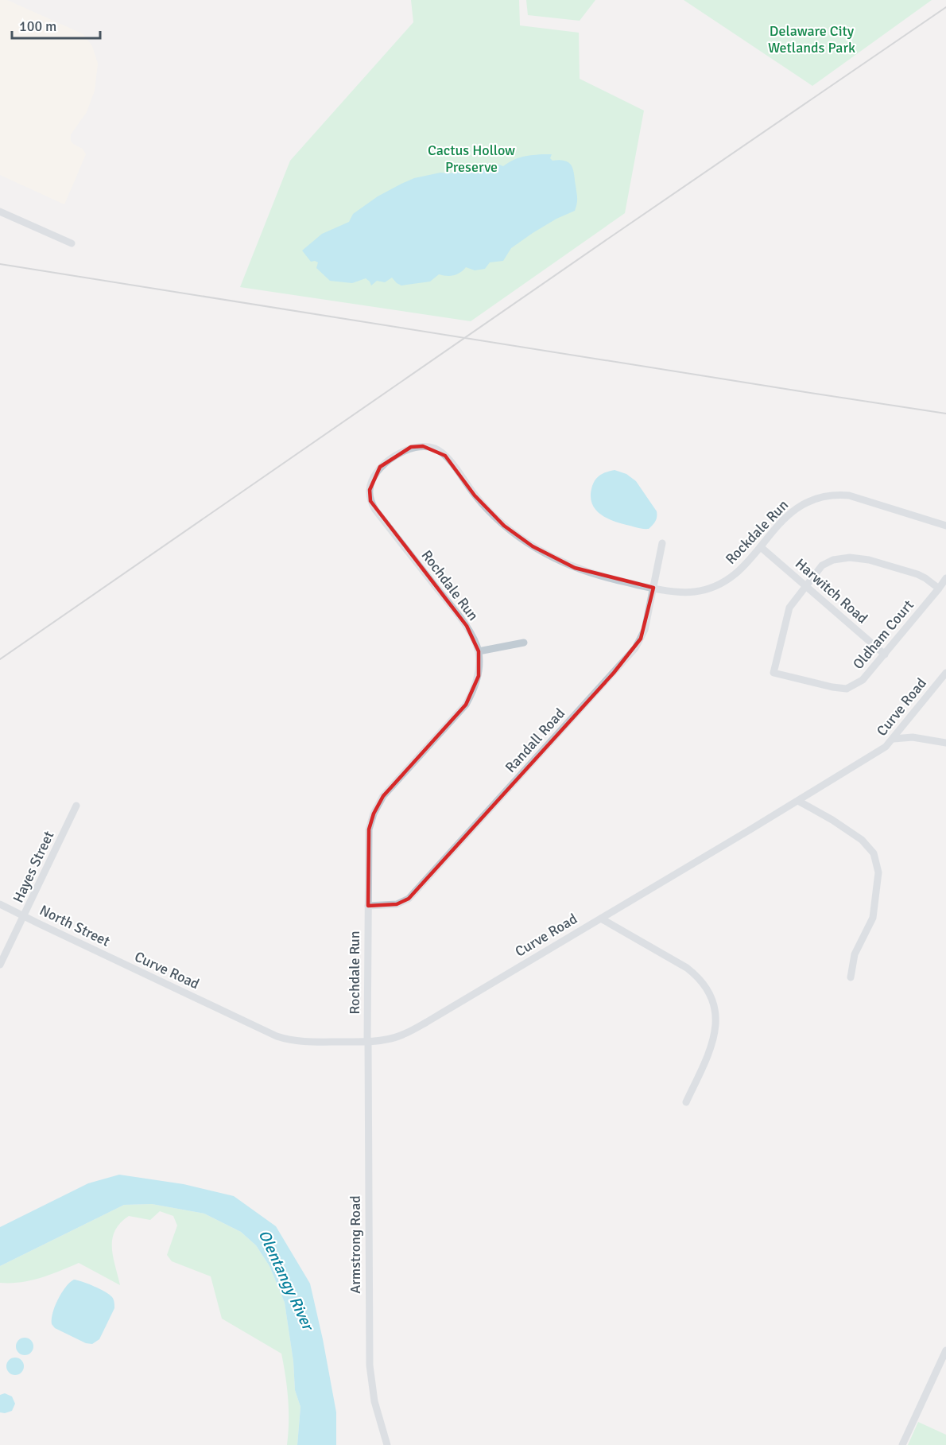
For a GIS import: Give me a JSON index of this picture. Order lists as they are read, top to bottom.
{
  "streets": {
    "street": [
      "Rockdale Run",
      "Rochdale Run",
      "Harwitch Road",
      "Oldham Court",
      "Curve Road",
      "Randall Road",
      "Hayes Street",
      "North Street",
      "Armstrong Road"
    ]
  },
  "crossings": [
    ["Rockdale Run", "Rochdale Run"],
    ["Rockdale Run", "Harwitch Road"],
    ["Rockdale Run", "Randall Road"],
    ["Rochdale Run", "Curve Road"],
    ["Rochdale Run", "Randall Road"],
    ["Rochdale Run", "Armstrong Road"],
    ["Harwitch Road", "Oldham Court"],
    ["Curve Road", "North Street"],
    ["Curve Road", "Armstrong Road"],
    ["Hayes Street", "North Street"]
  ],
  "water": ["Olentangy River"],
  "parks": ["Delaware City Wetlands Park", "Cactus Hollow Preserve"],
  "scale_bar": "100 m"
}
